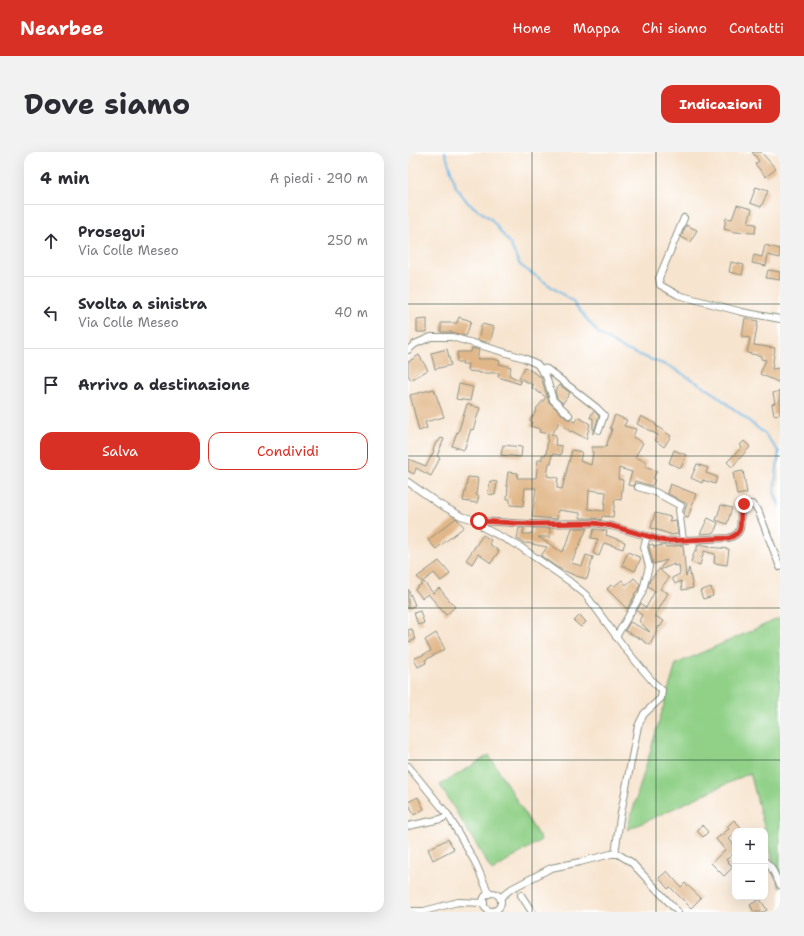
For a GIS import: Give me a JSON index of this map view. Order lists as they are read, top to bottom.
{
  "page": {
    "header": "Nearbee",
    "nav": [
      "Home",
      "Mappa",
      "Chi siamo",
      "Contatti"
    ],
    "title": "Dove siamo",
    "buttons": [
      "Indicazioni",
      ["Salva", "Condividi"]
    ],
    "heading": ["4 min", "A piedi · 290 m"],
    "list": [
      ["Prosegui", "Via Colle Meseo", "250 m"],
      ["Svolta a sinistra", "Via Colle Meseo", "40 m"],
      "Arrivo a destinazione"
    ],
    "map_buttons": ["+", "−"]
  }
}
